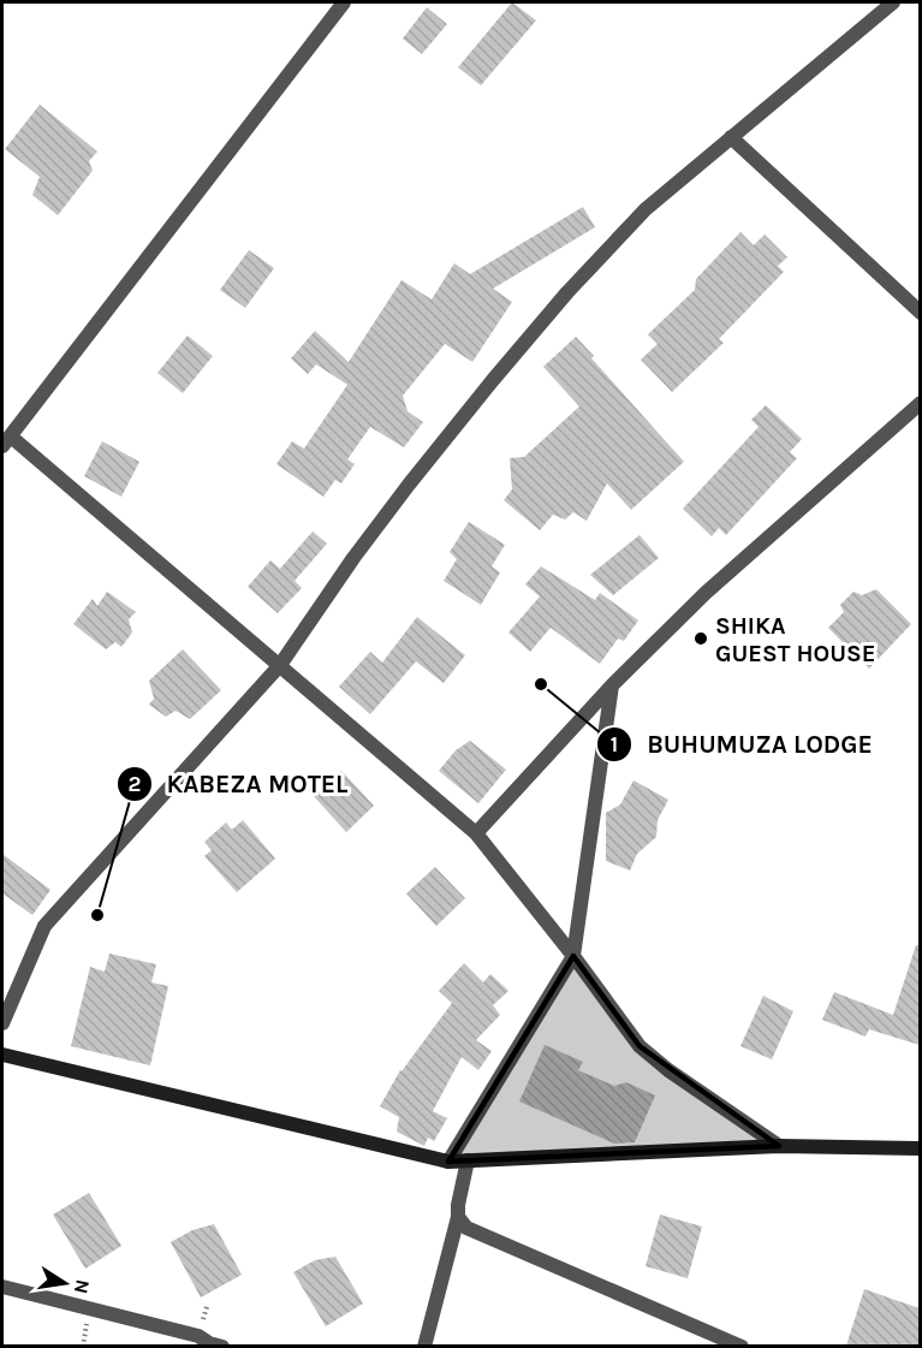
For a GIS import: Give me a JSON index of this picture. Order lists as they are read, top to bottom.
{
  "places": ["SHIKA GUEST HOUSE", "BUHUMUZA LODGE", "KABEZA MOTEL"],
  "north": "right"
}
